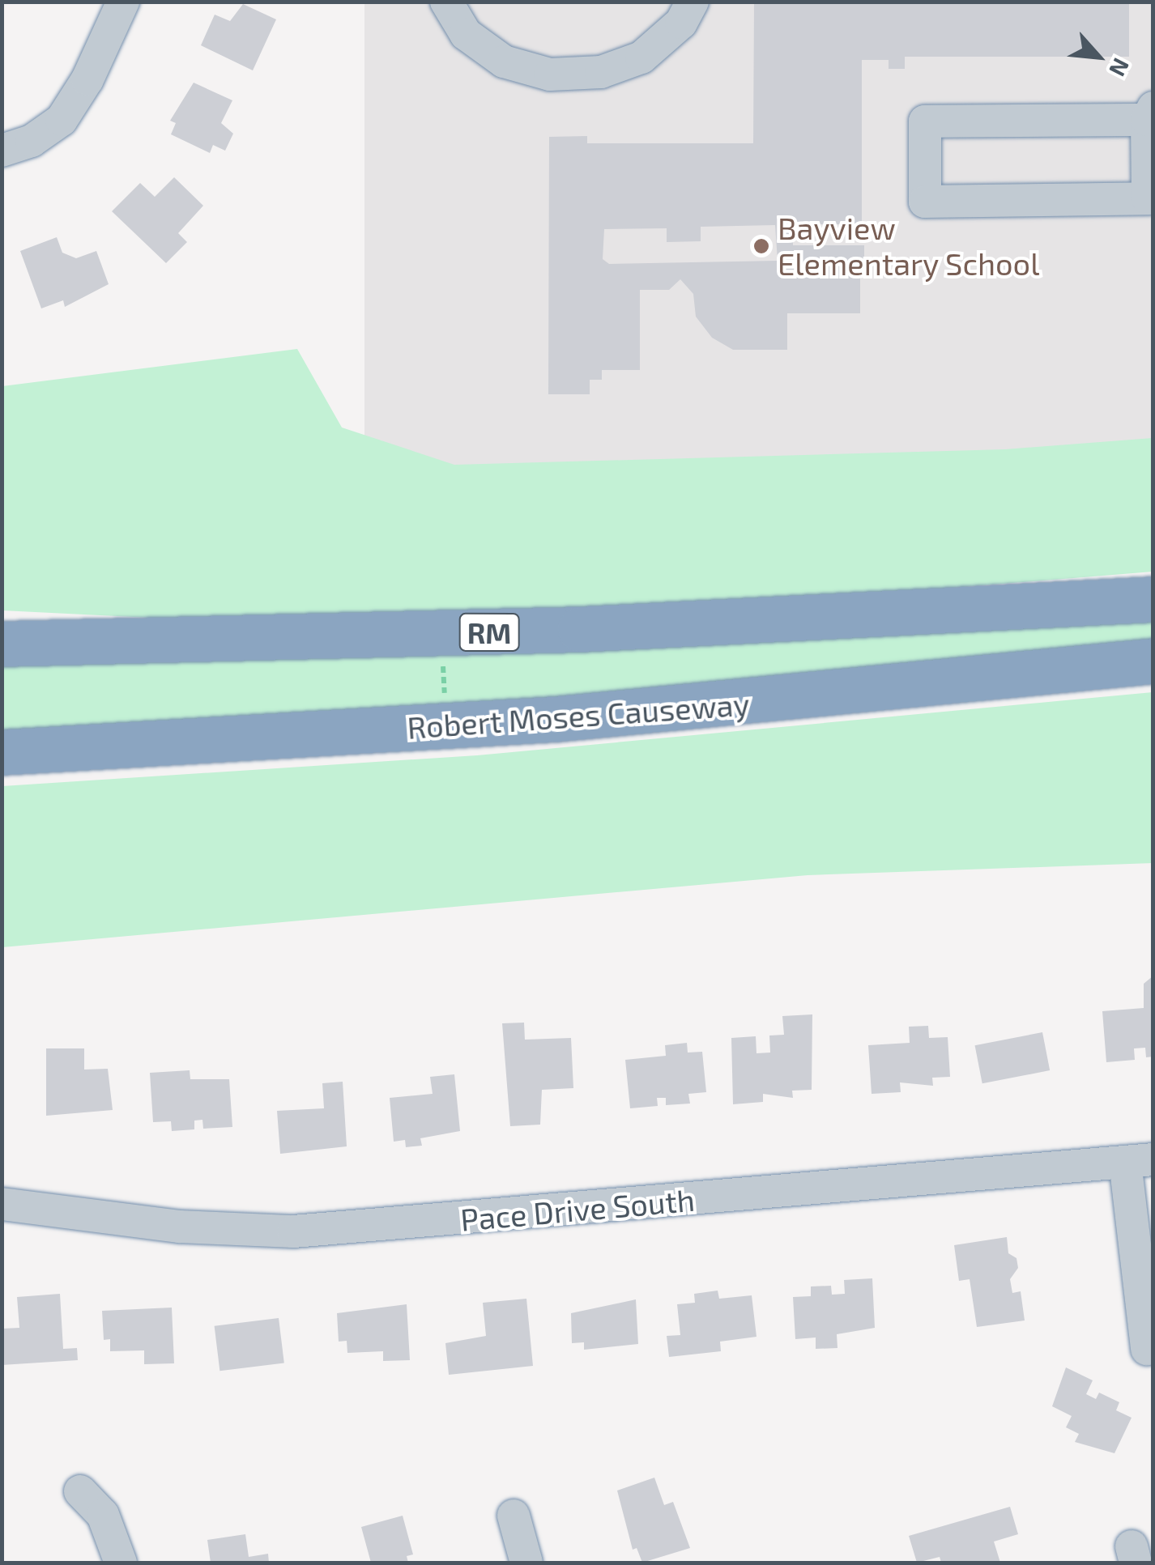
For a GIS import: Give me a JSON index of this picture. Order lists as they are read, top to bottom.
{
  "streets": {
    "highway": ["RM", "Robert Moses Causeway"],
    "street": ["Pace Drive South"]
  },
  "places": ["Bayview Elementary School"],
  "north": "bottom right"
}
